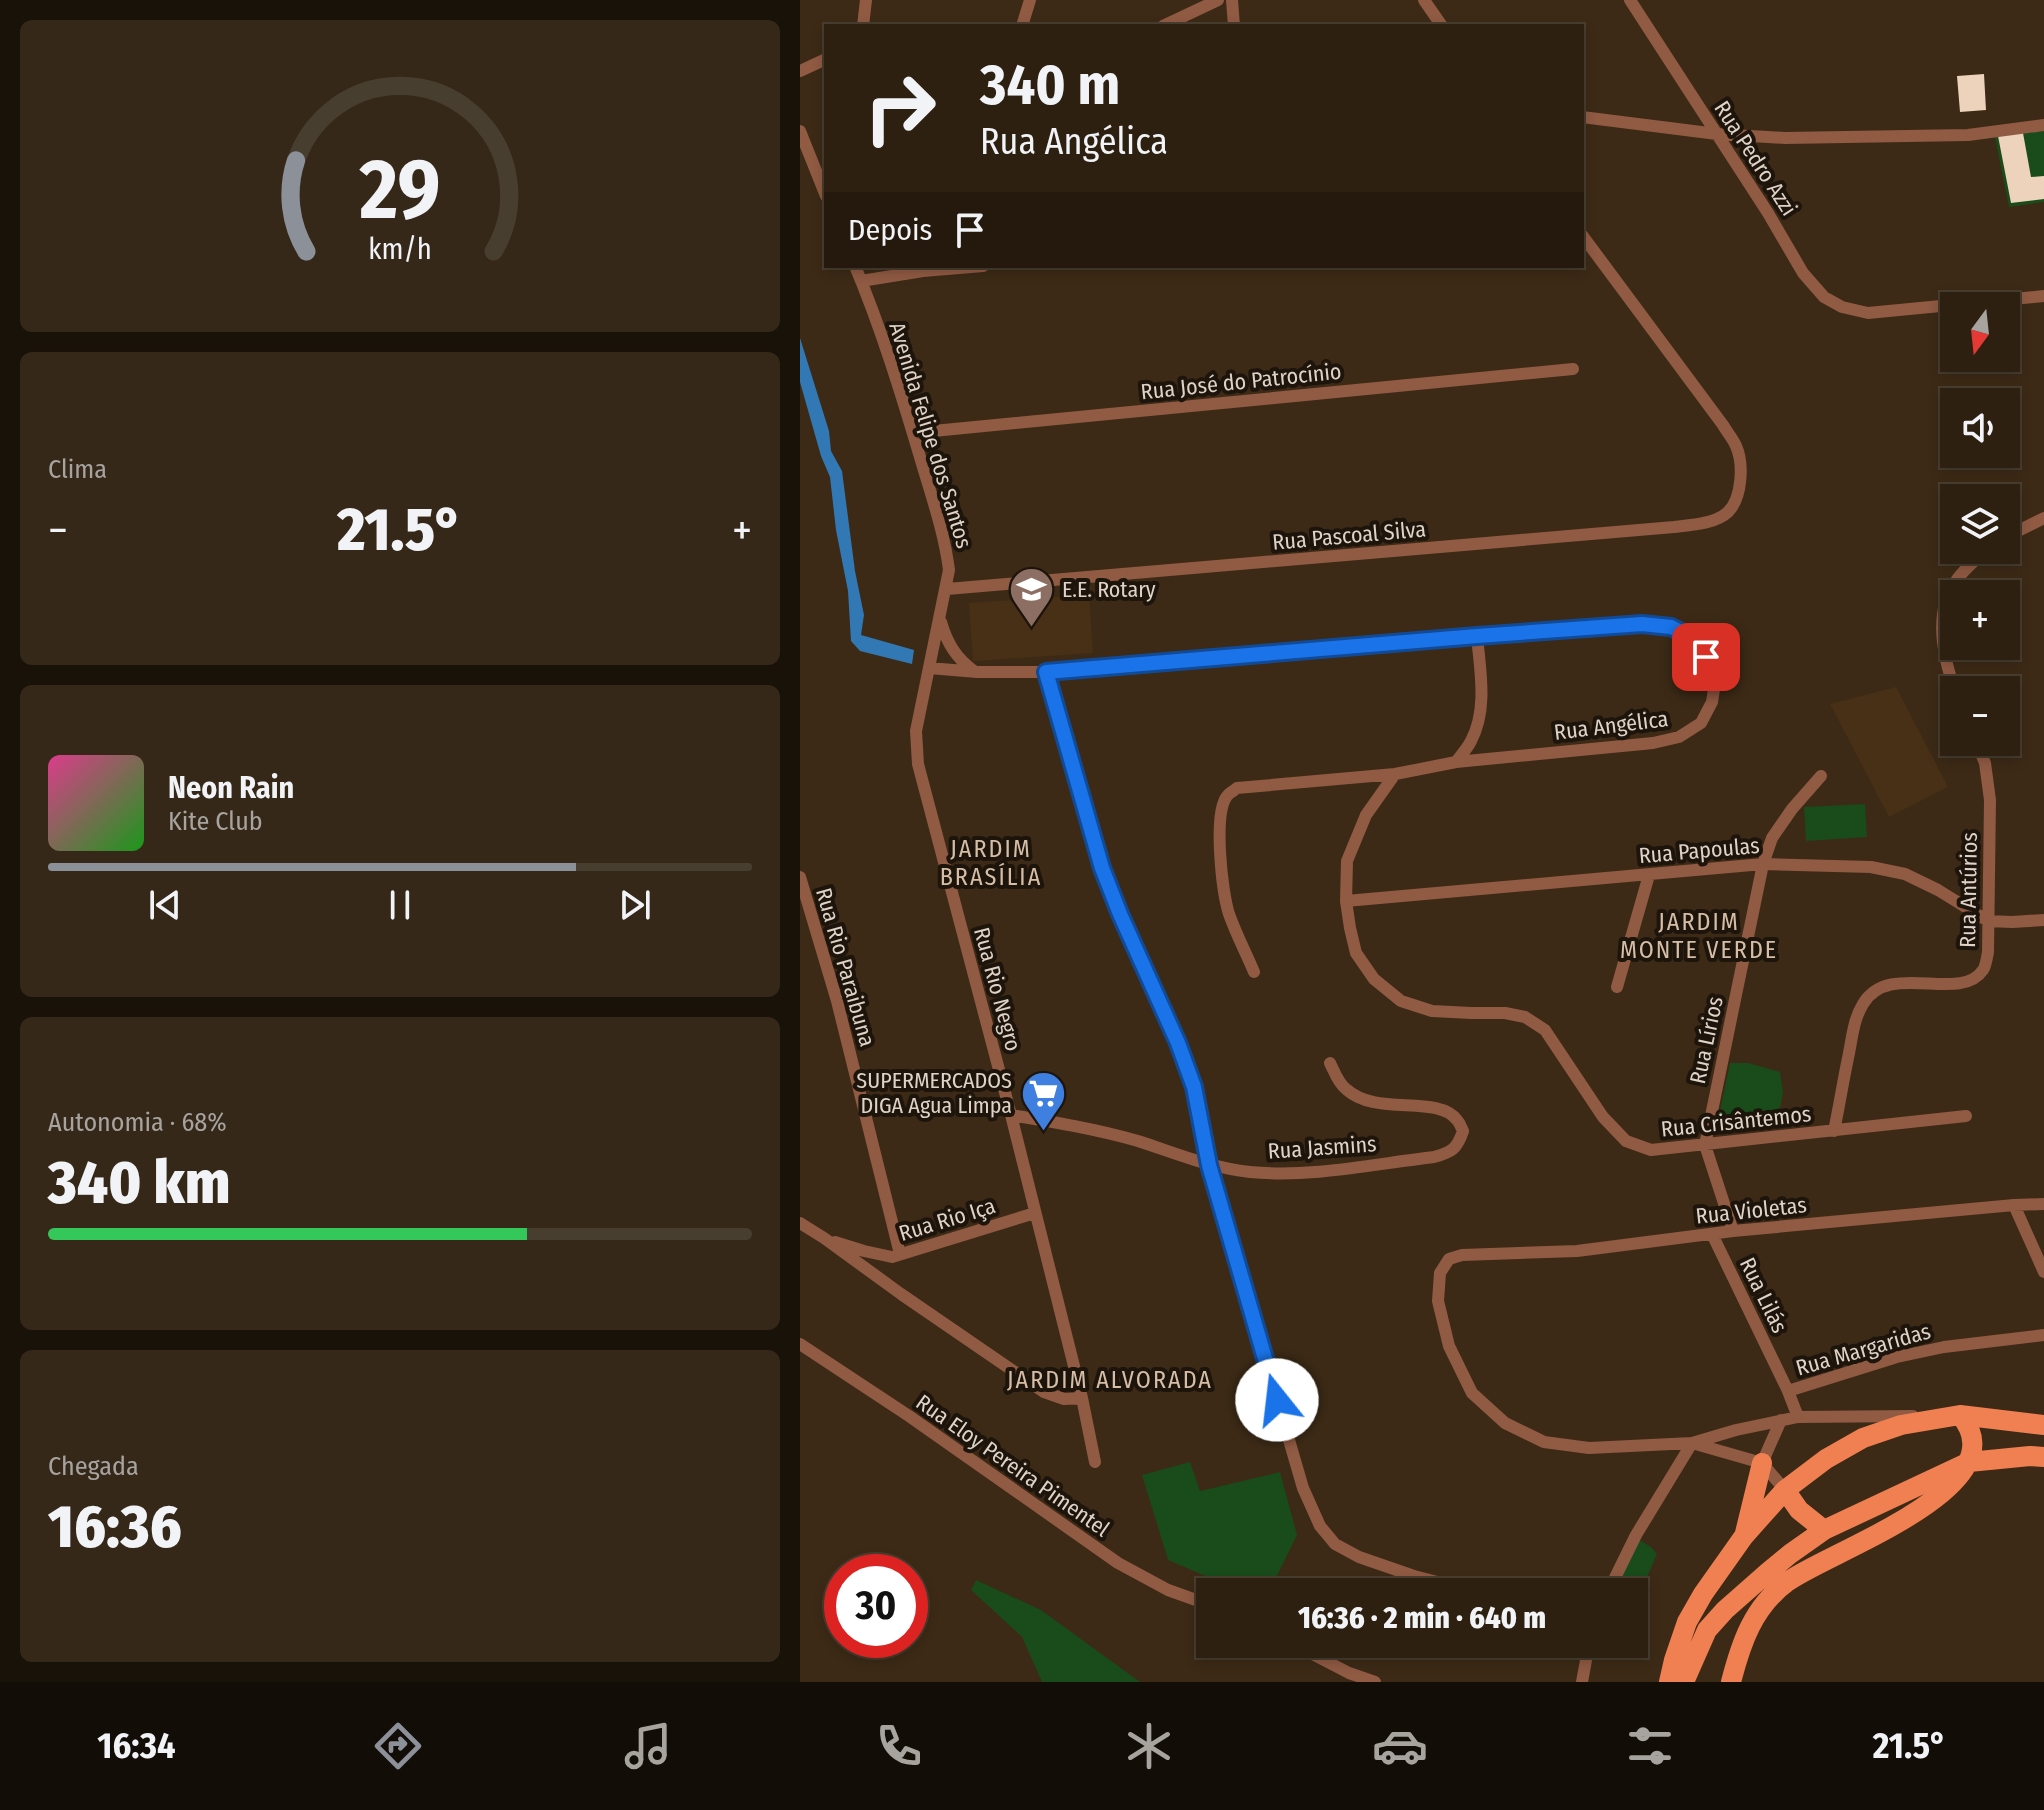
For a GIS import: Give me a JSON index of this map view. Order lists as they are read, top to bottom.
{
  "streets": {
    "street": [
      "Rua Pedro Azzi",
      "Rua José do Patrocínio",
      "Avenida Felipe dos Santos",
      "Rua Pascoal Silva",
      "Rua Angélica",
      "Rua Papoulas",
      "Rua Antúrios",
      "Rua Rio Paraibuna",
      "Rua Rio Negro",
      "Rua Lírios",
      "Rua Crisântemos",
      "Rua Jasmins",
      "Rua Violetas",
      "Rua Rio Iça",
      "Rua Lilás",
      "Rua Margaridas",
      "Rua Eloy Pereira Pimentel"
    ]
  },
  "crossings": [
    ["Rua José do Patrocínio", "Avenida Felipe dos Santos"],
    ["Avenida Felipe dos Santos", "Rua Pascoal Silva"],
    ["Avenida Felipe dos Santos", "Rua Rio Negro"],
    ["Rua Angélica", "Rua Rio Negro"],
    ["Rua Angélica", "Rua Crisântemos"],
    ["Rua Papoulas", "Rua Antúrios"],
    ["Rua Papoulas", "Rua Lírios"],
    ["Rua Papoulas", "Rua Crisântemos"],
    ["Rua Antúrios", "Rua Crisântemos"],
    ["Rua Rio Paraibuna", "Rua Rio Iça"],
    ["Rua Rio Negro", "Rua Jasmins"],
    ["Rua Rio Negro", "Rua Rio Iça"],
    ["Rua Lírios", "Rua Crisântemos"],
    ["Rua Lírios", "Rua Violetas"],
    ["Rua Violetas", "Rua Lilás"],
    ["Rua Lilás", "Rua Margaridas"]
  ],
  "districts": ["JARDIM BRASÍLIA", "JARDIM MONTE VERDE", "JARDIM ALVORADA"],
  "places": {
    "school or university": ["E.E. Rotary"],
    "supermarket": ["SUPERMERCADOS DIGA Agua Limpa"]
  },
  "north": "bottom",
  "page": {
    "turn": ["340 m", "Rua Angélica"],
    "then": "Depois",
    "map_buttons": ["+", "−"],
    "tile": [
      "Clima",
      ["Autonomia · 68%", "340 km"],
      ["Chegada", "16:36"]
    ],
    "heat": ["−", "21.5°", "+"],
    "song": ["Neon Rain", "Kite Club"],
    "limit": "30",
    "trip": "16:36 · 2 min · 640 m",
    "tabs": ["16:34", "21.5°"],
    "gauge": ["29", "km/h"]
  }
}
